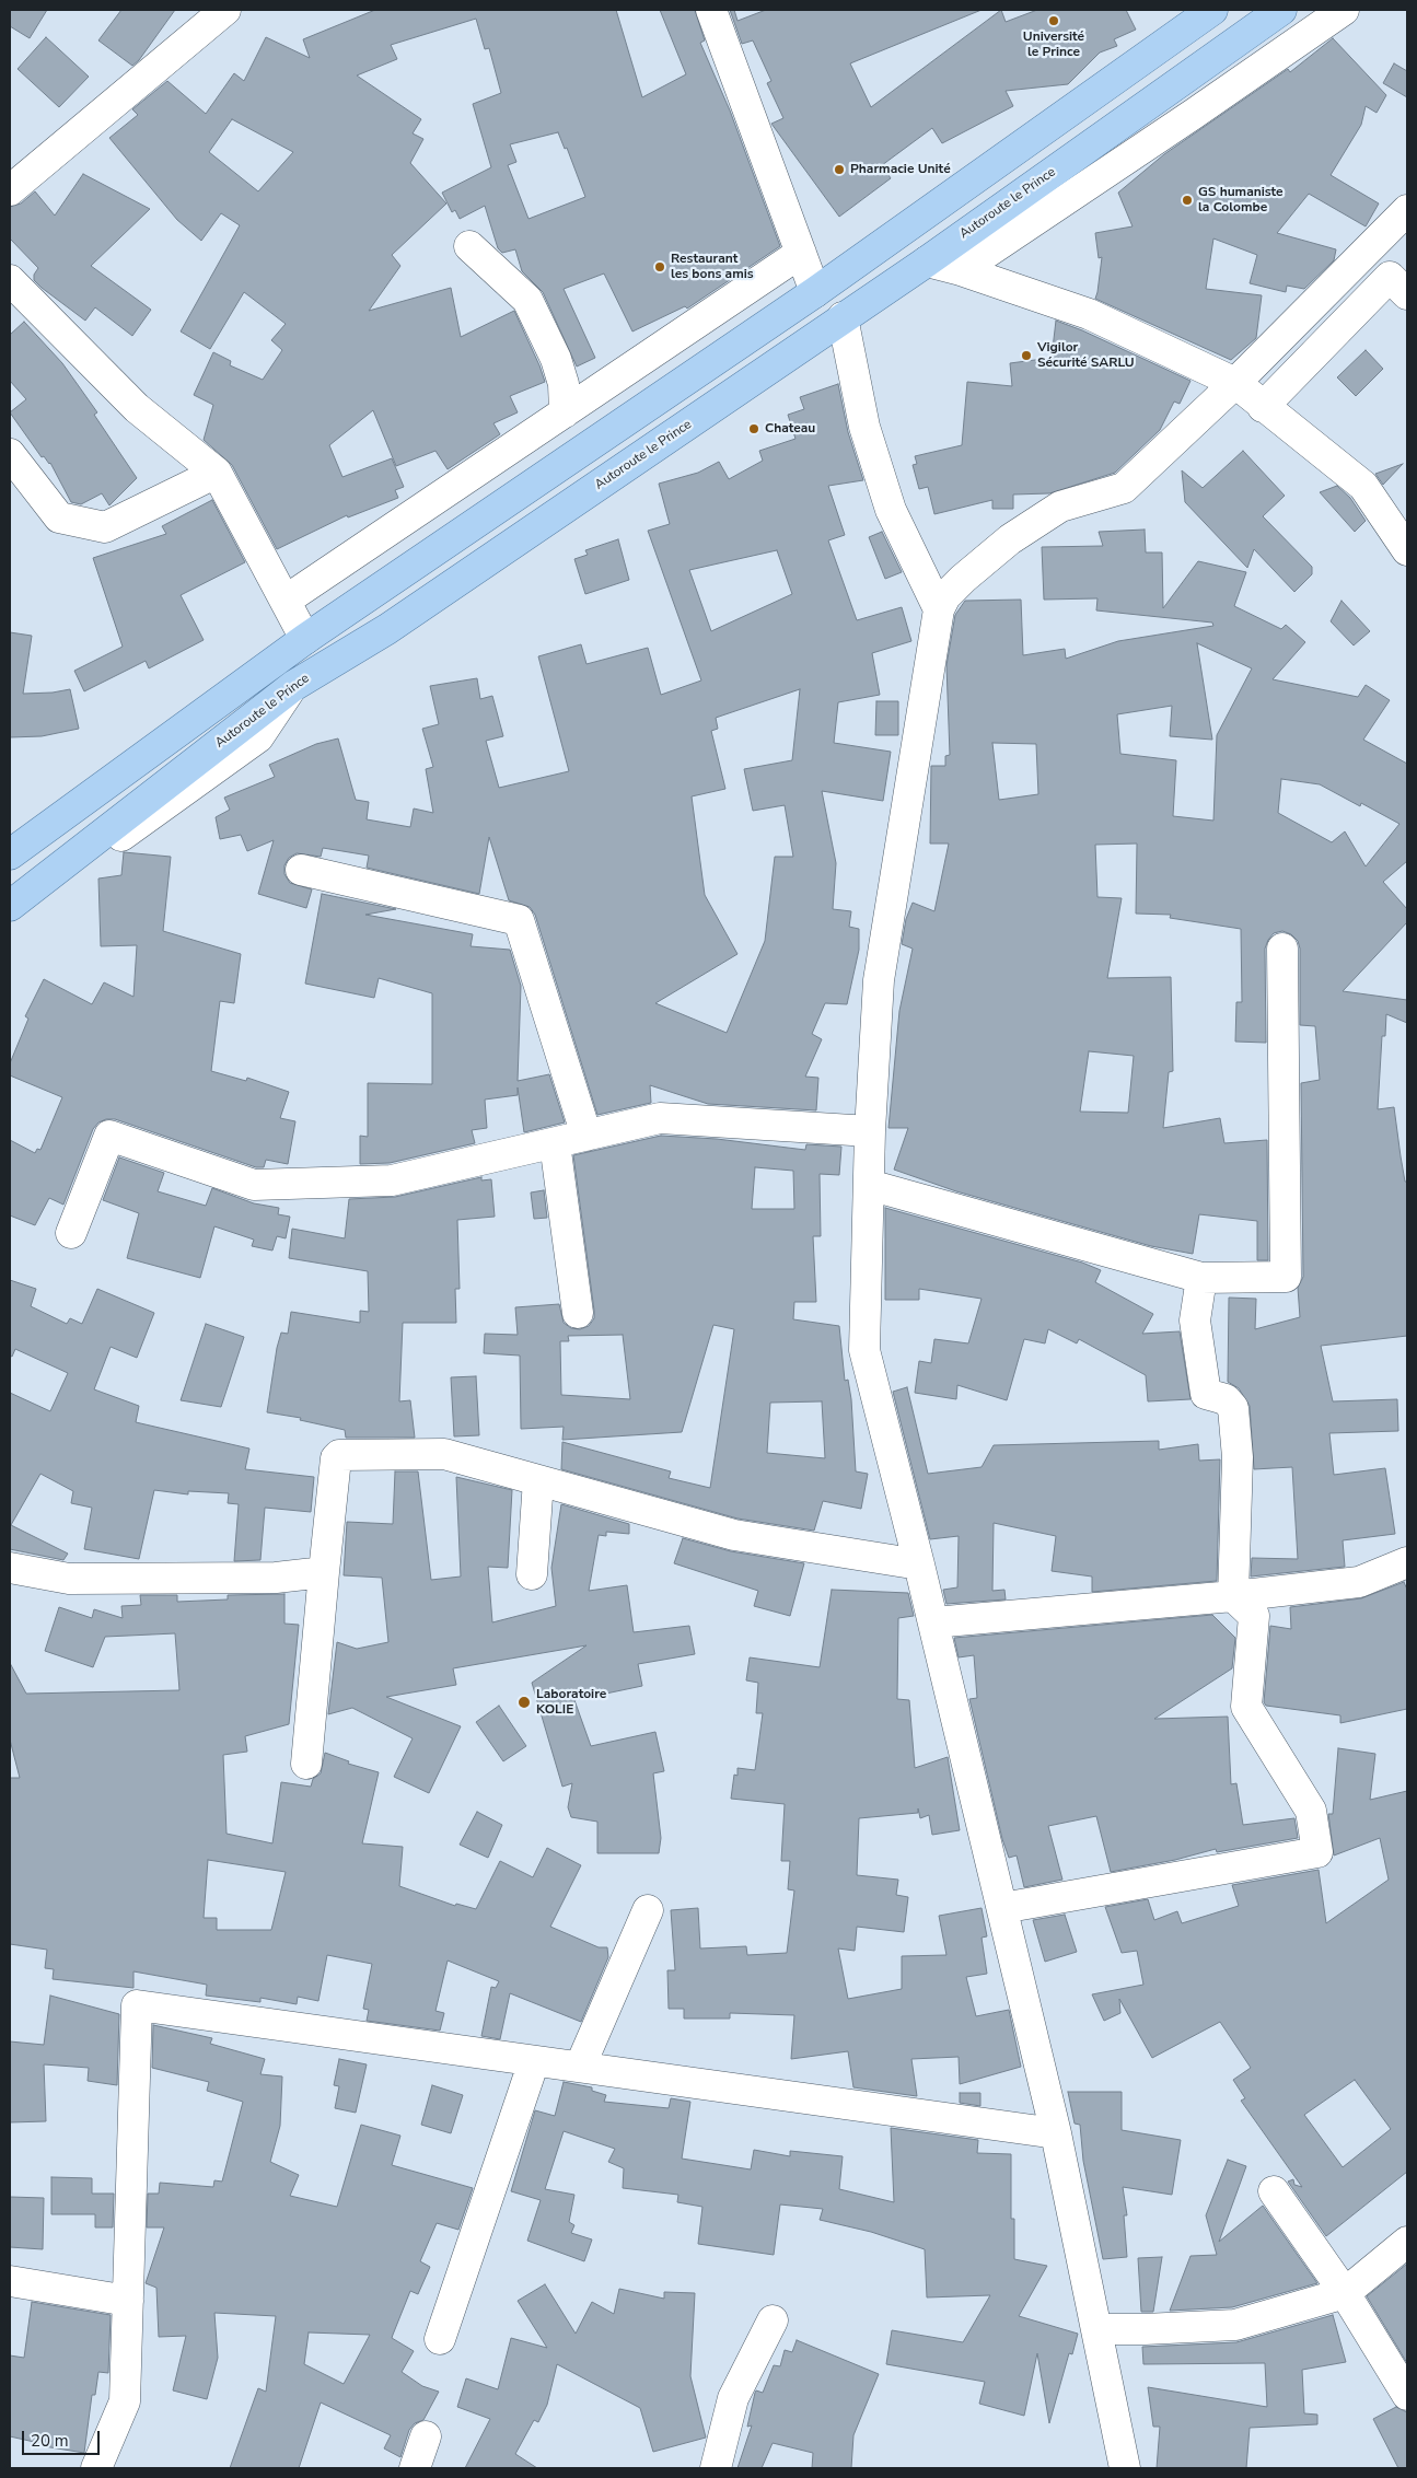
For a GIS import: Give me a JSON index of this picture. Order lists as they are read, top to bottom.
{
  "streets": {
    "main road": ["Autoroute le Prince"]
  },
  "places": [
    "Université le Prince",
    "Pharmacie Unité",
    "GS humaniste la Colombe",
    "Restaurant les bons amis",
    "Vigilor Sécurité SARLU",
    "Chateau",
    "Laboratoire KOLIE"
  ],
  "scale_bar": "20 m"
}
